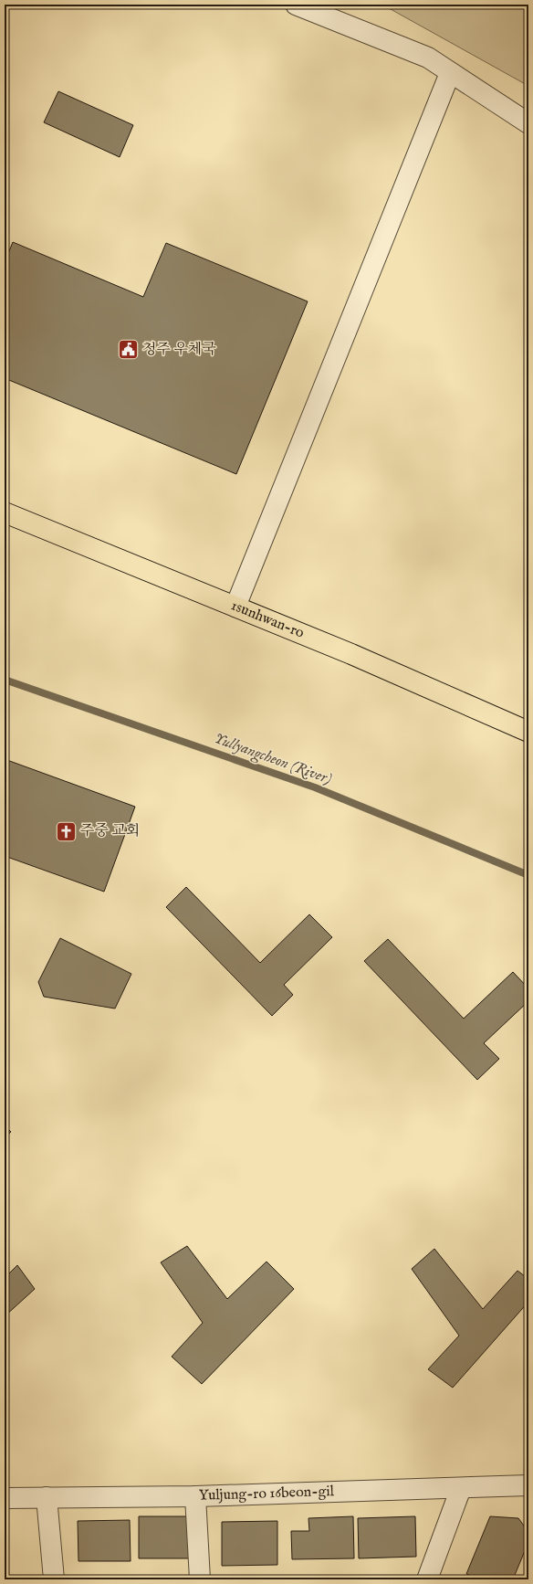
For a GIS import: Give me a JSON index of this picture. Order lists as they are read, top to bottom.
{
  "streets": {
    "main road": ["1sunhwan-ro"],
    "street": ["Yuljung-ro 16beon-gil"]
  },
  "water": ["Yullyangcheon (River)"],
  "places": {
    "public building": ["청주 우체국"],
    "church": ["주중 교회"]
  }
}
